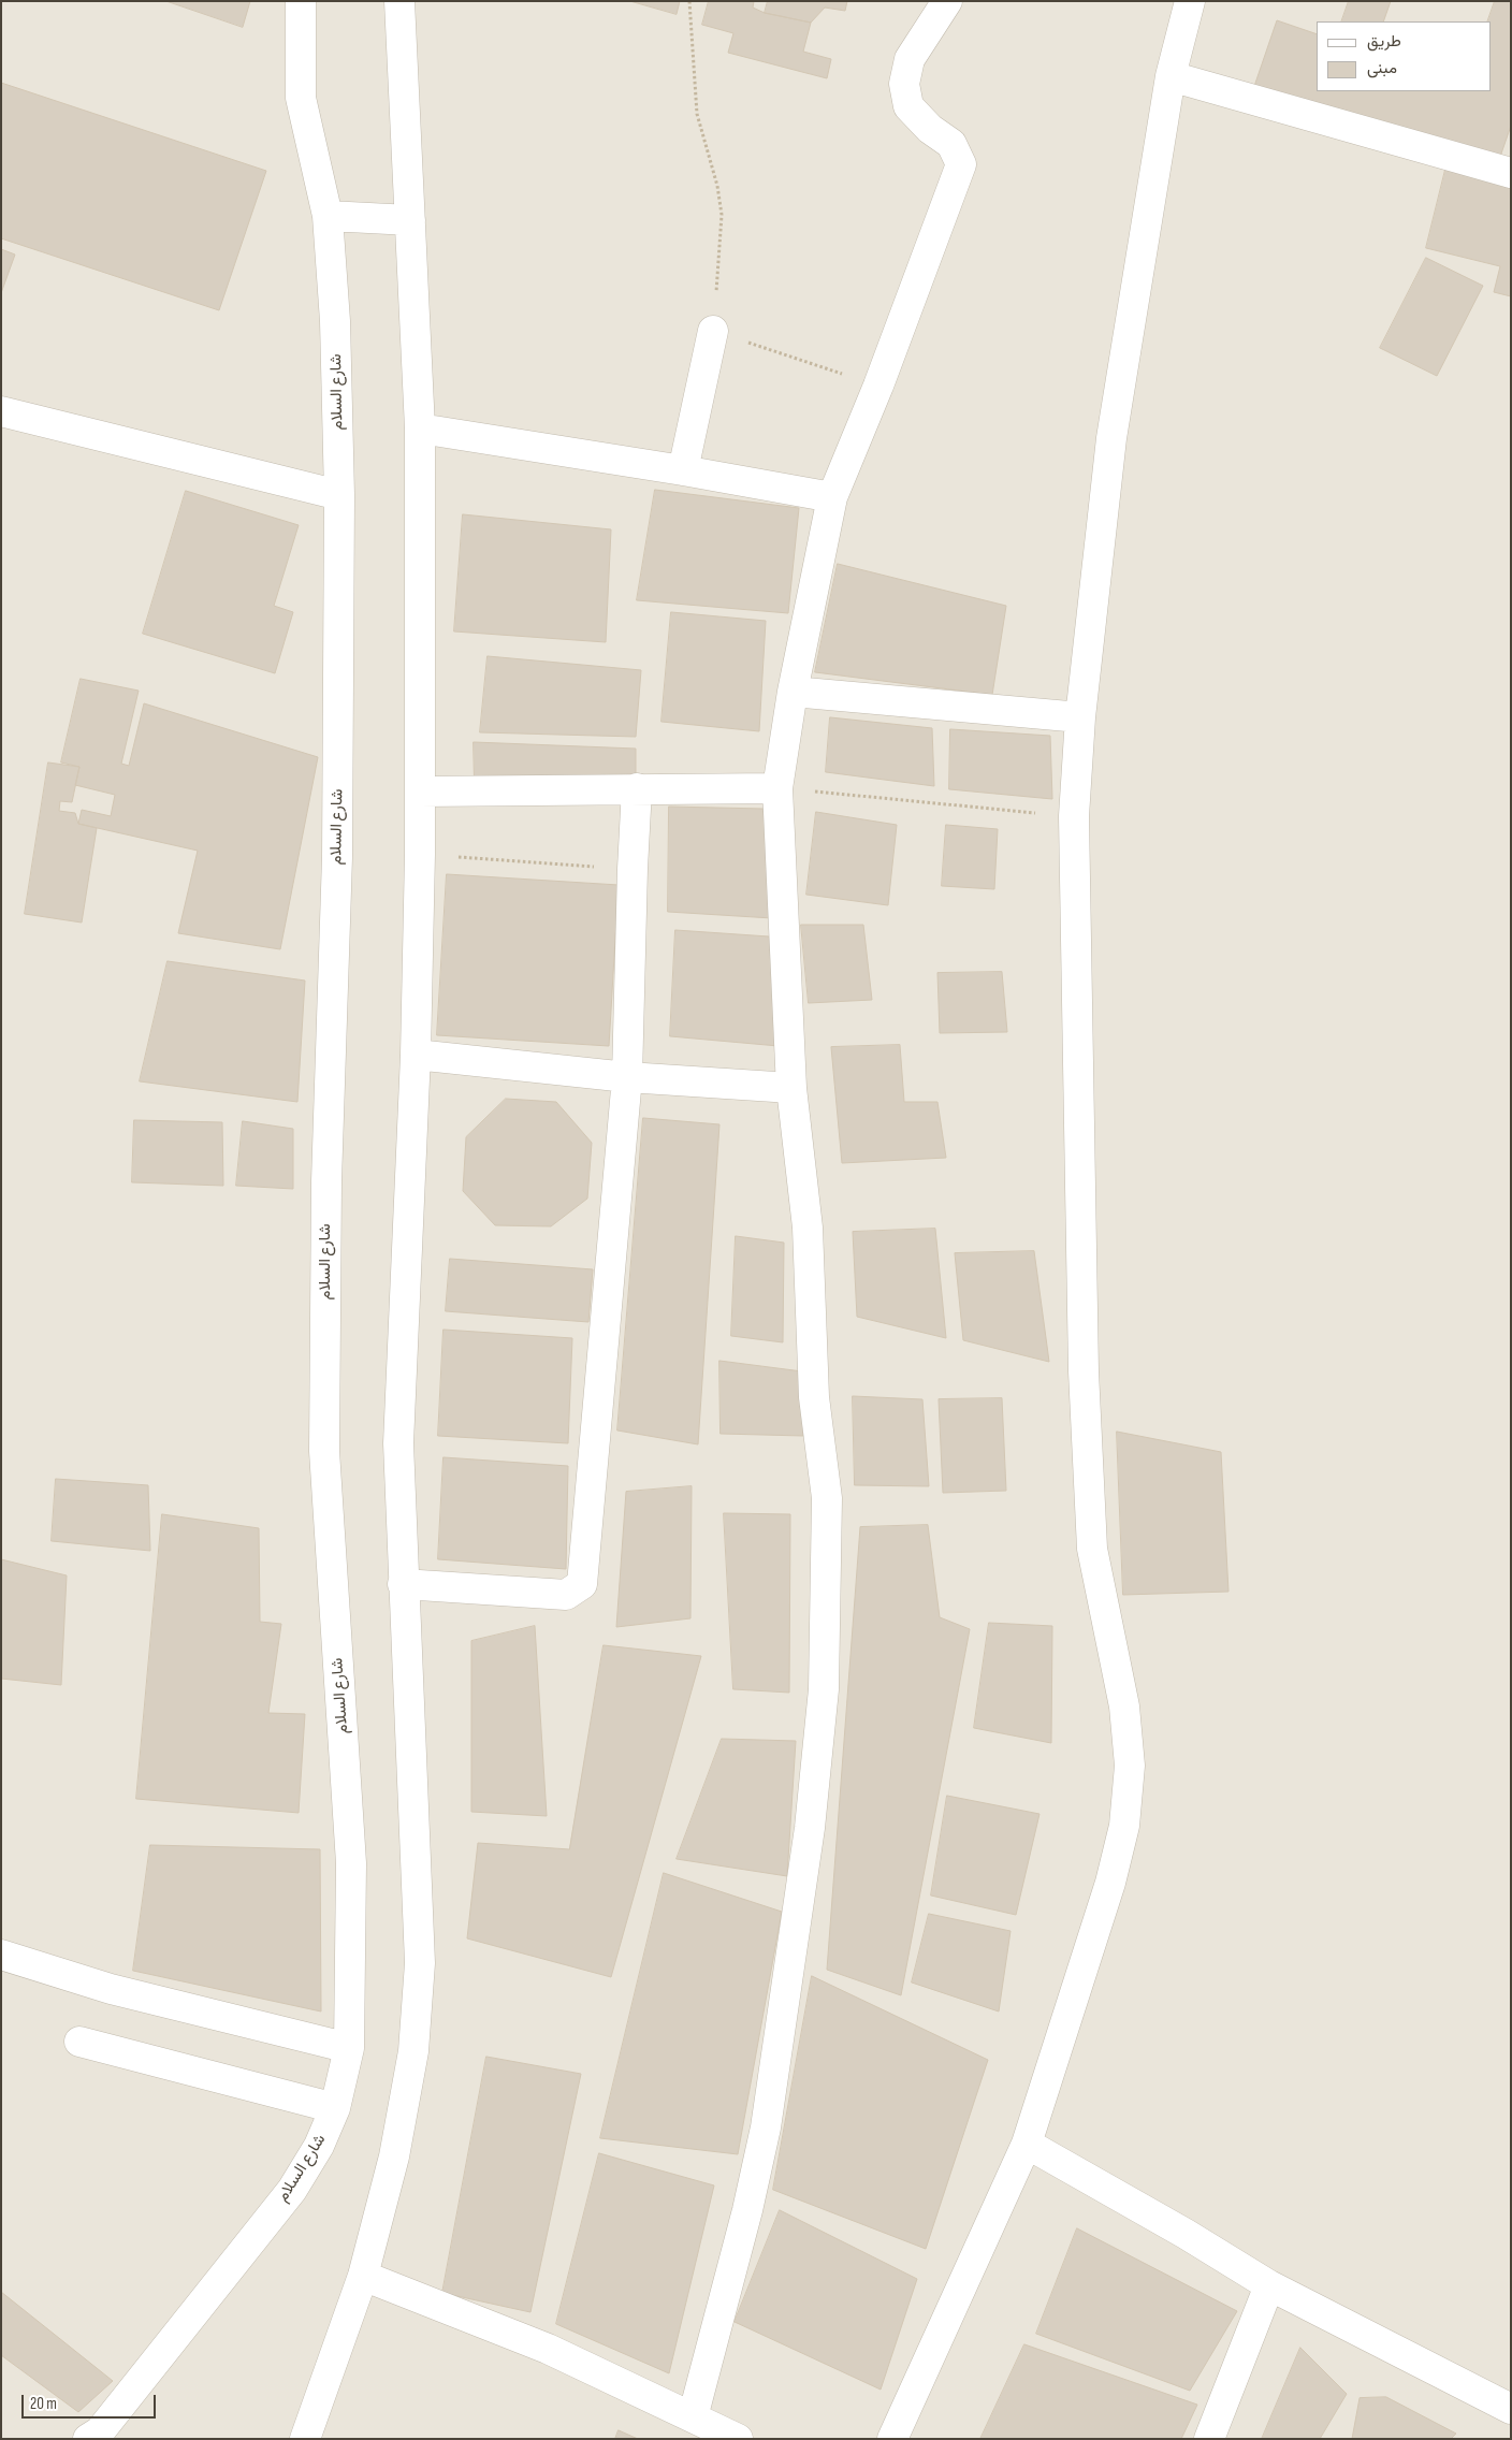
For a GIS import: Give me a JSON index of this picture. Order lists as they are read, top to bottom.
{
  "streets": {
    "street": ["شارع السلام"]
  },
  "legend": ["طريق", "مبنى"],
  "scale_bar": "20 m"
}
